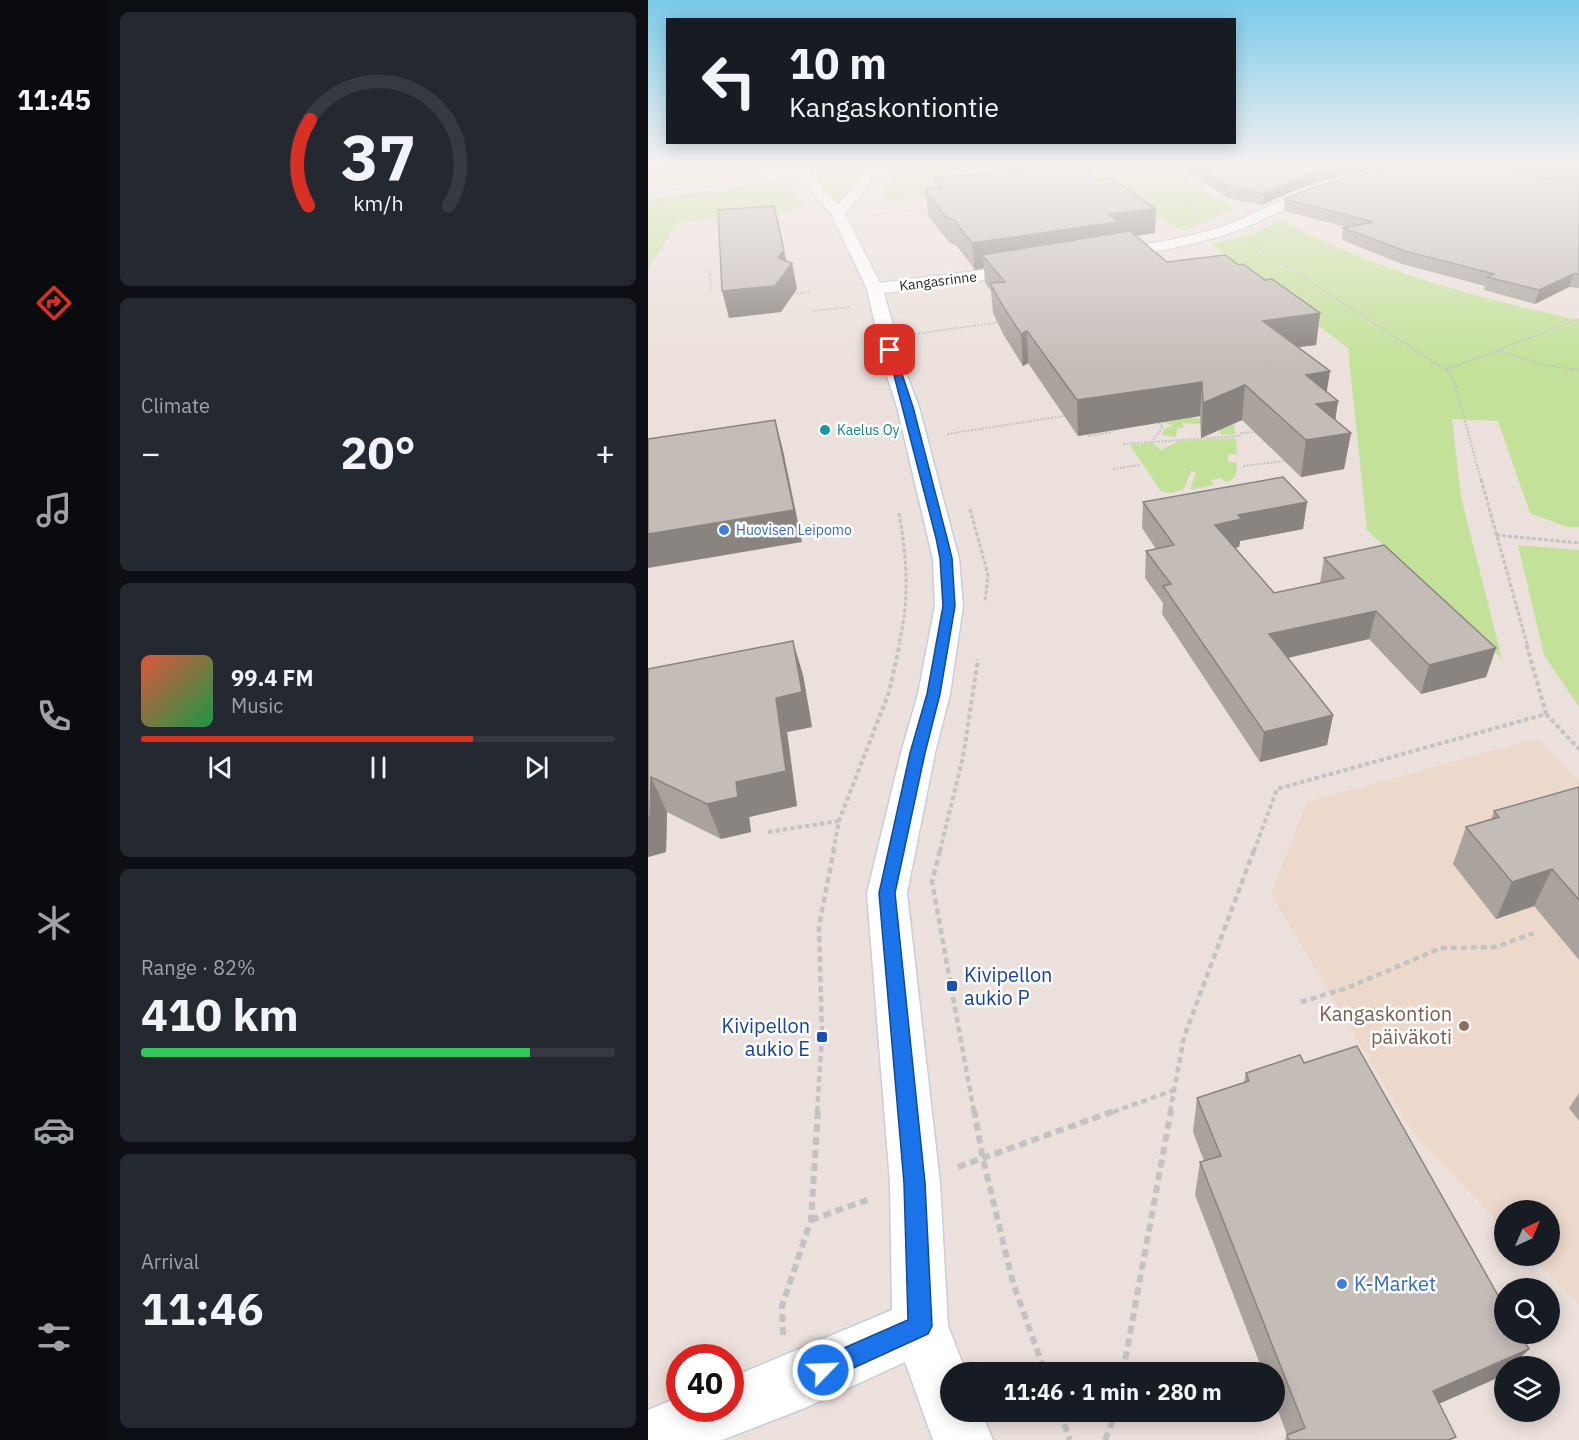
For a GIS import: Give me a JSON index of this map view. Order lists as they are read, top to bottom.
{
  "streets": {
    "street": ["Kangasrinne"]
  },
  "places": {
    "other": [
      "Kaelus Oy",
      "Huovisen Leipomo",
      "Kangaskontion päiväkoti",
      "K-Market"
    ],
    "transit": ["Kivipellon aukio P", "Kivipellon aukio E"]
  },
  "north": "top right",
  "page": {
    "tabs": "11:45",
    "turn": ["10 m", "Kangaskontiontie"],
    "tile": [
      "Climate",
      ["Range · 82%", "410 km"],
      ["Arrival", "11:46"]
    ],
    "heat": ["−", "20°", "+"],
    "song": ["99.4 FM", "Music"],
    "limit": "40",
    "trip": "11:46 · 1 min · 280 m",
    "gauge": ["37", "km/h"]
  }
}
